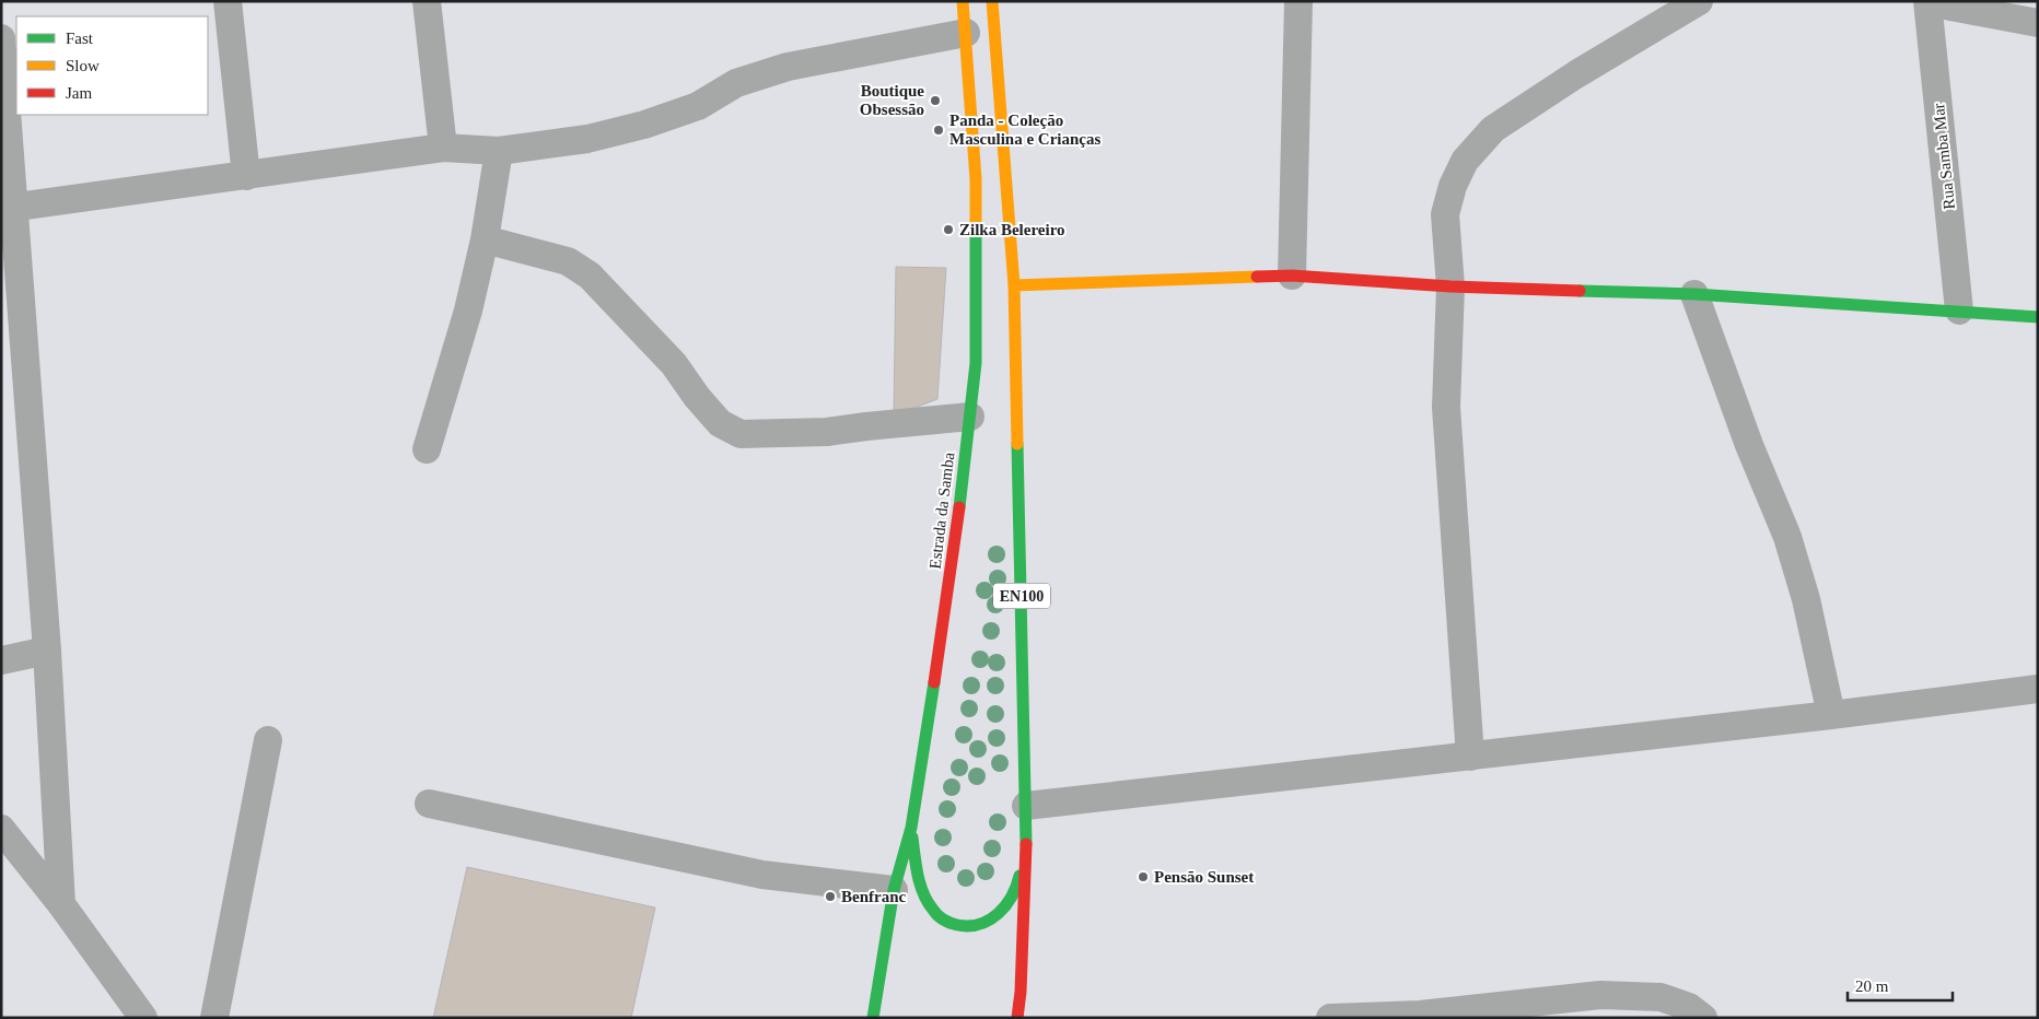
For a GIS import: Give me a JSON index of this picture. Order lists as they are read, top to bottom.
{
  "streets": {
    "main road": ["Estrada da Samba", "EN100"],
    "street": ["Rua Samba Mar"]
  },
  "places": [
    "Boutique Obsessão",
    "Panda - Coleção Masculina e Crianças",
    "Zilka Belereiro",
    "Pensão Sunset",
    "Benfranc"
  ],
  "legend": ["Fast", "Slow", "Jam"],
  "scale_bar": "20 m"
}
